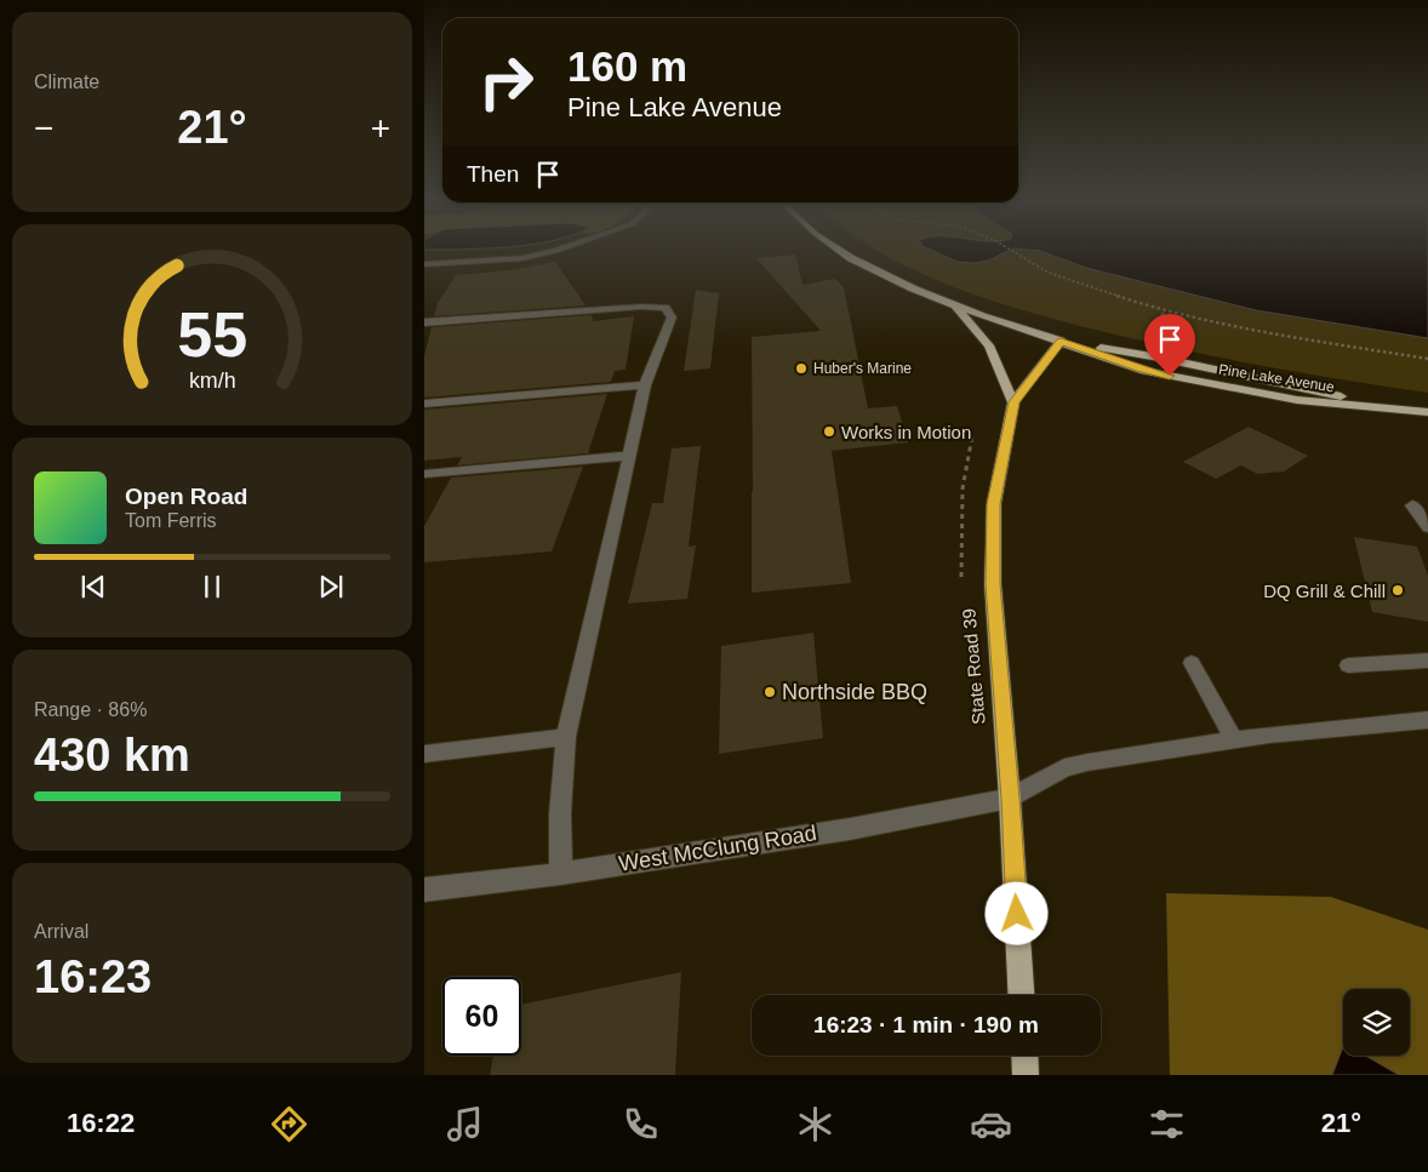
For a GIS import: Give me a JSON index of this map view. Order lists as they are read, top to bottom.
{
  "streets": {
    "main road": ["Pine Lake Avenue", "State Road 39"],
    "street": ["West McClung Road"]
  },
  "crossings": [
    ["Pine Lake Avenue", "State Road 39"],
    ["State Road 39", "West McClung Road"]
  ],
  "places": [
    "Huber's Marine",
    "Works in Motion",
    "DQ Grill & Chill",
    "Northside BBQ"
  ],
  "page": {
    "tile": [
      "Climate",
      ["Range · 86%", "430 km"],
      ["Arrival", "16:23"]
    ],
    "turn": ["160 m", "Pine Lake Avenue"],
    "heat": ["−", "21°", "+"],
    "then": "Then",
    "song": ["Open Road", "Tom Ferris"],
    "limit": "60",
    "trip": "16:23 · 1 min · 190 m",
    "tabs": ["16:22", "21°"],
    "gauge": ["55", "km/h"]
  }
}
